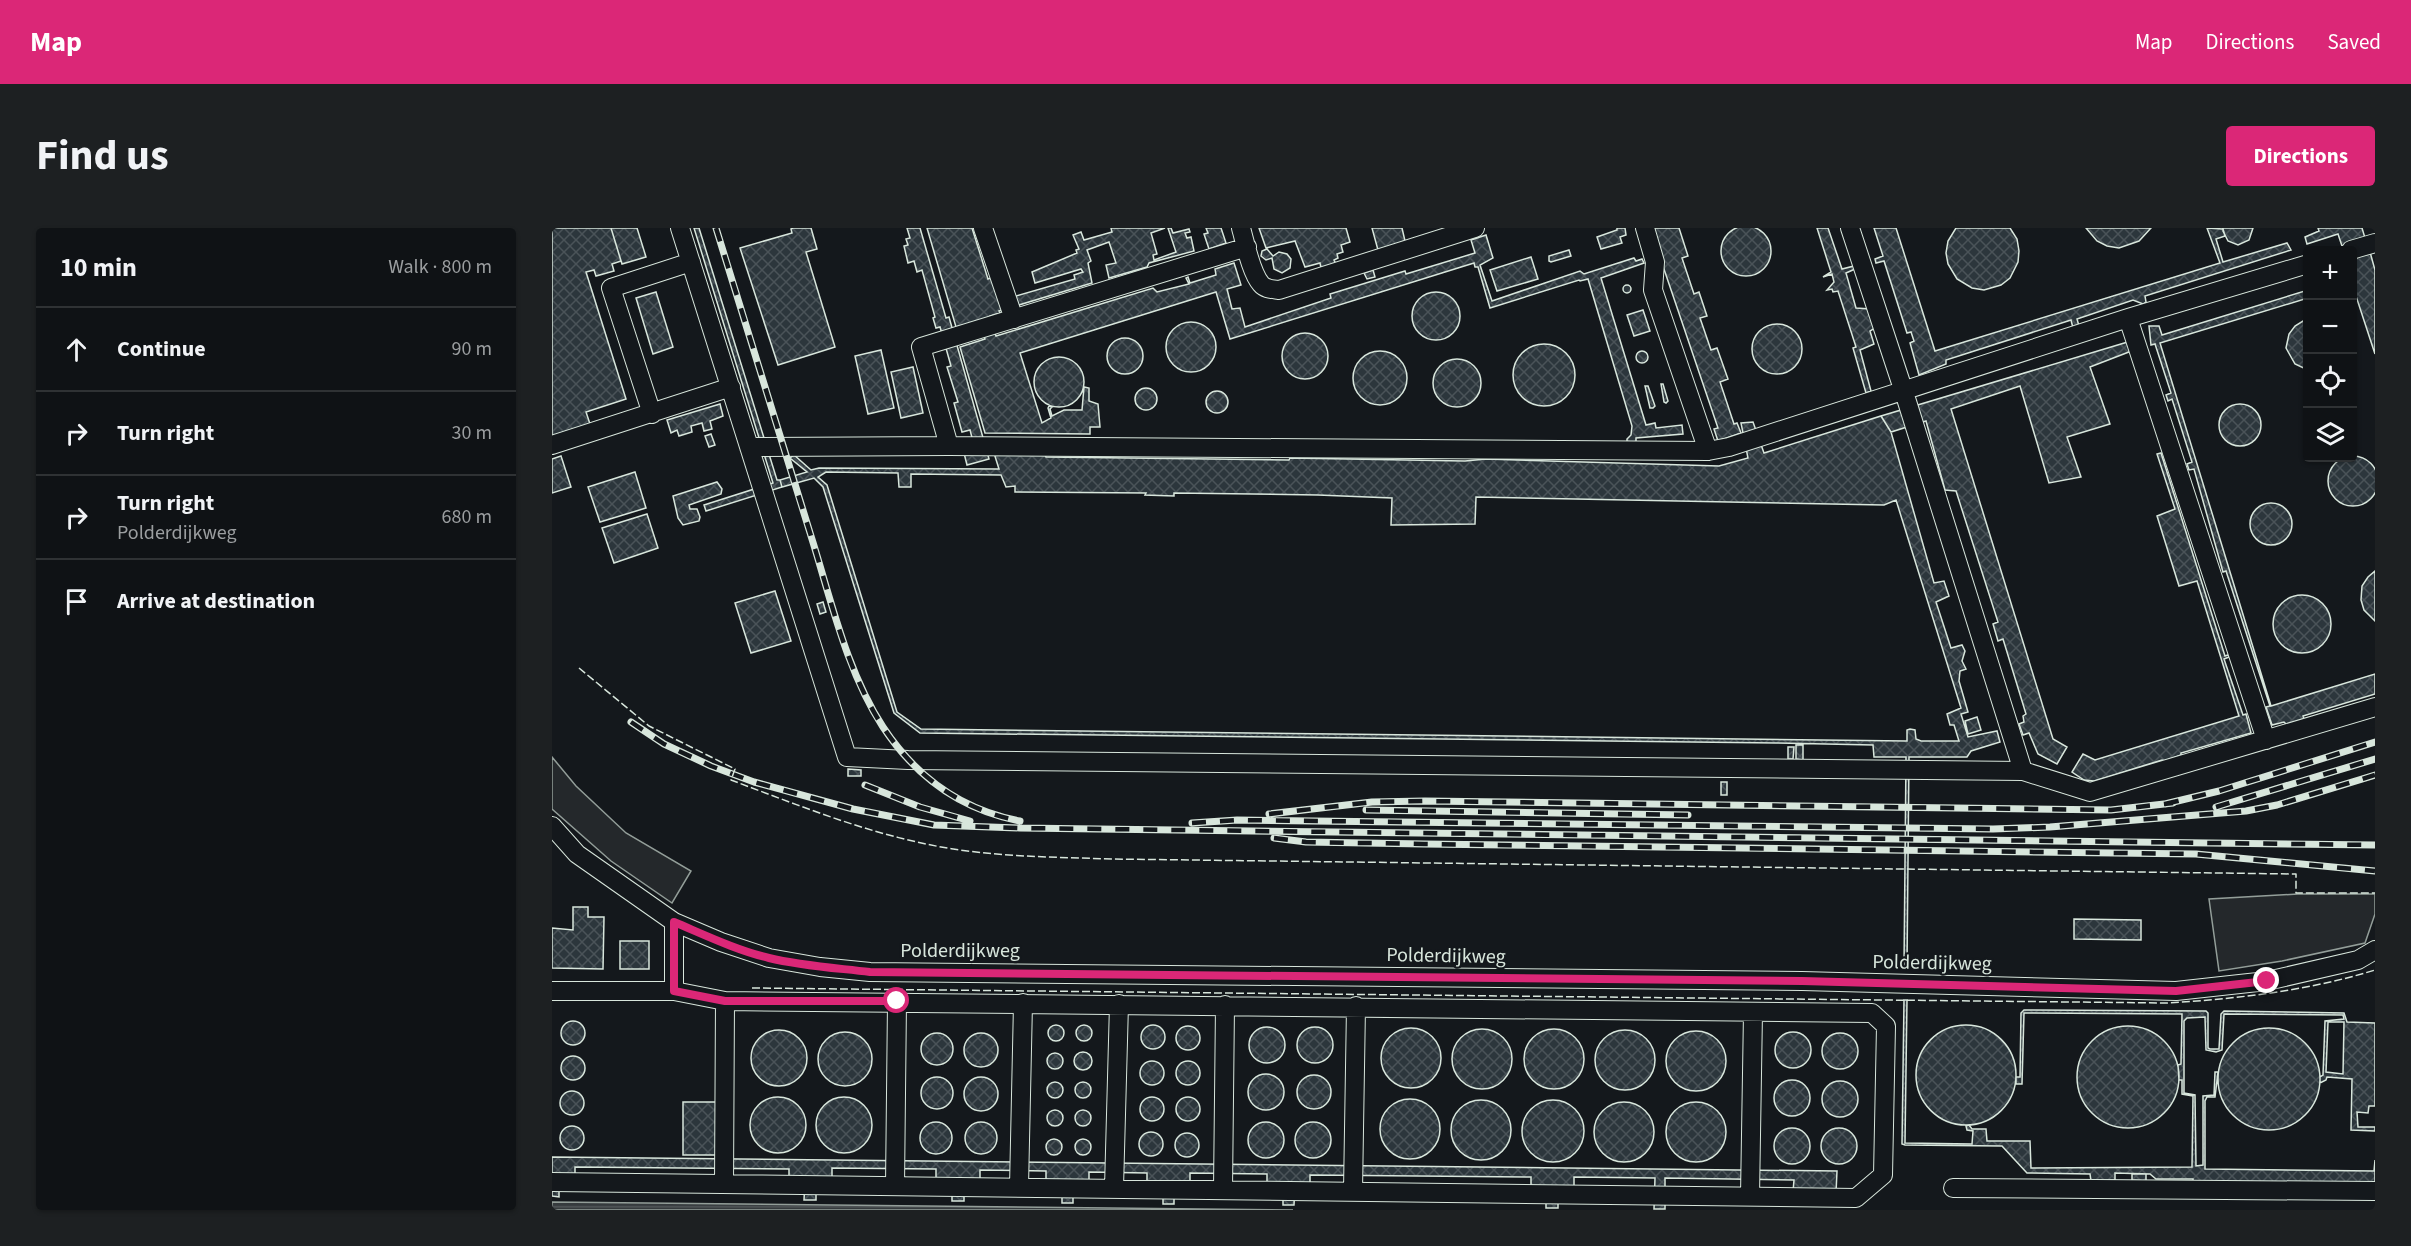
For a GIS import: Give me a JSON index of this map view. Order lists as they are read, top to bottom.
{
  "streets": {
    "street": ["Polderdijkweg"]
  },
  "page": {
    "header": "Map",
    "nav": ["Map", "Directions", "Saved"],
    "title": "Find us",
    "buttons": "Directions",
    "heading": ["10 min", "Walk · 800 m"],
    "map_buttons": ["+", "−"],
    "list": [
      ["Continue", "90 m"],
      ["Turn right", "30 m"],
      ["Turn right", "Polderdijkweg", "680 m"],
      "Arrive at destination"
    ]
  }
}
